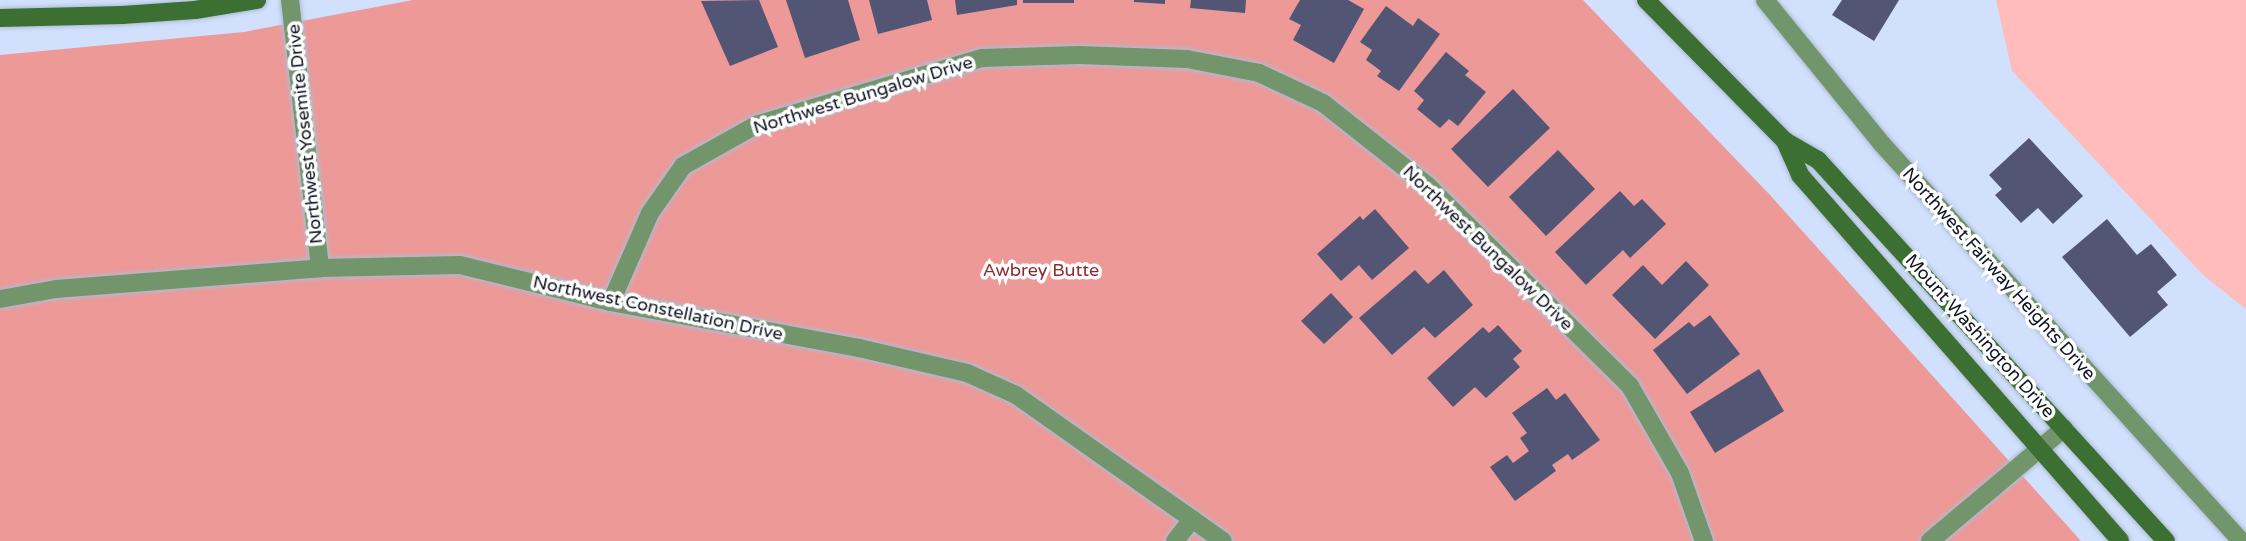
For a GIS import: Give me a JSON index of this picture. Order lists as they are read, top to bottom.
{
  "streets": {
    "main road": ["Mount Washington Drive"],
    "street": [
      "Northwest Bungalow Drive",
      "Northwest Yosemite Drive",
      "Northwest Fairway Heights Drive",
      "Northwest Constellation Drive"
    ]
  },
  "crossings": [
    ["Northwest Bungalow Drive", "Northwest Constellation Drive"],
    ["Northwest Yosemite Drive", "Northwest Constellation Drive"]
  ],
  "parks": ["Awbrey Butte"]
}
